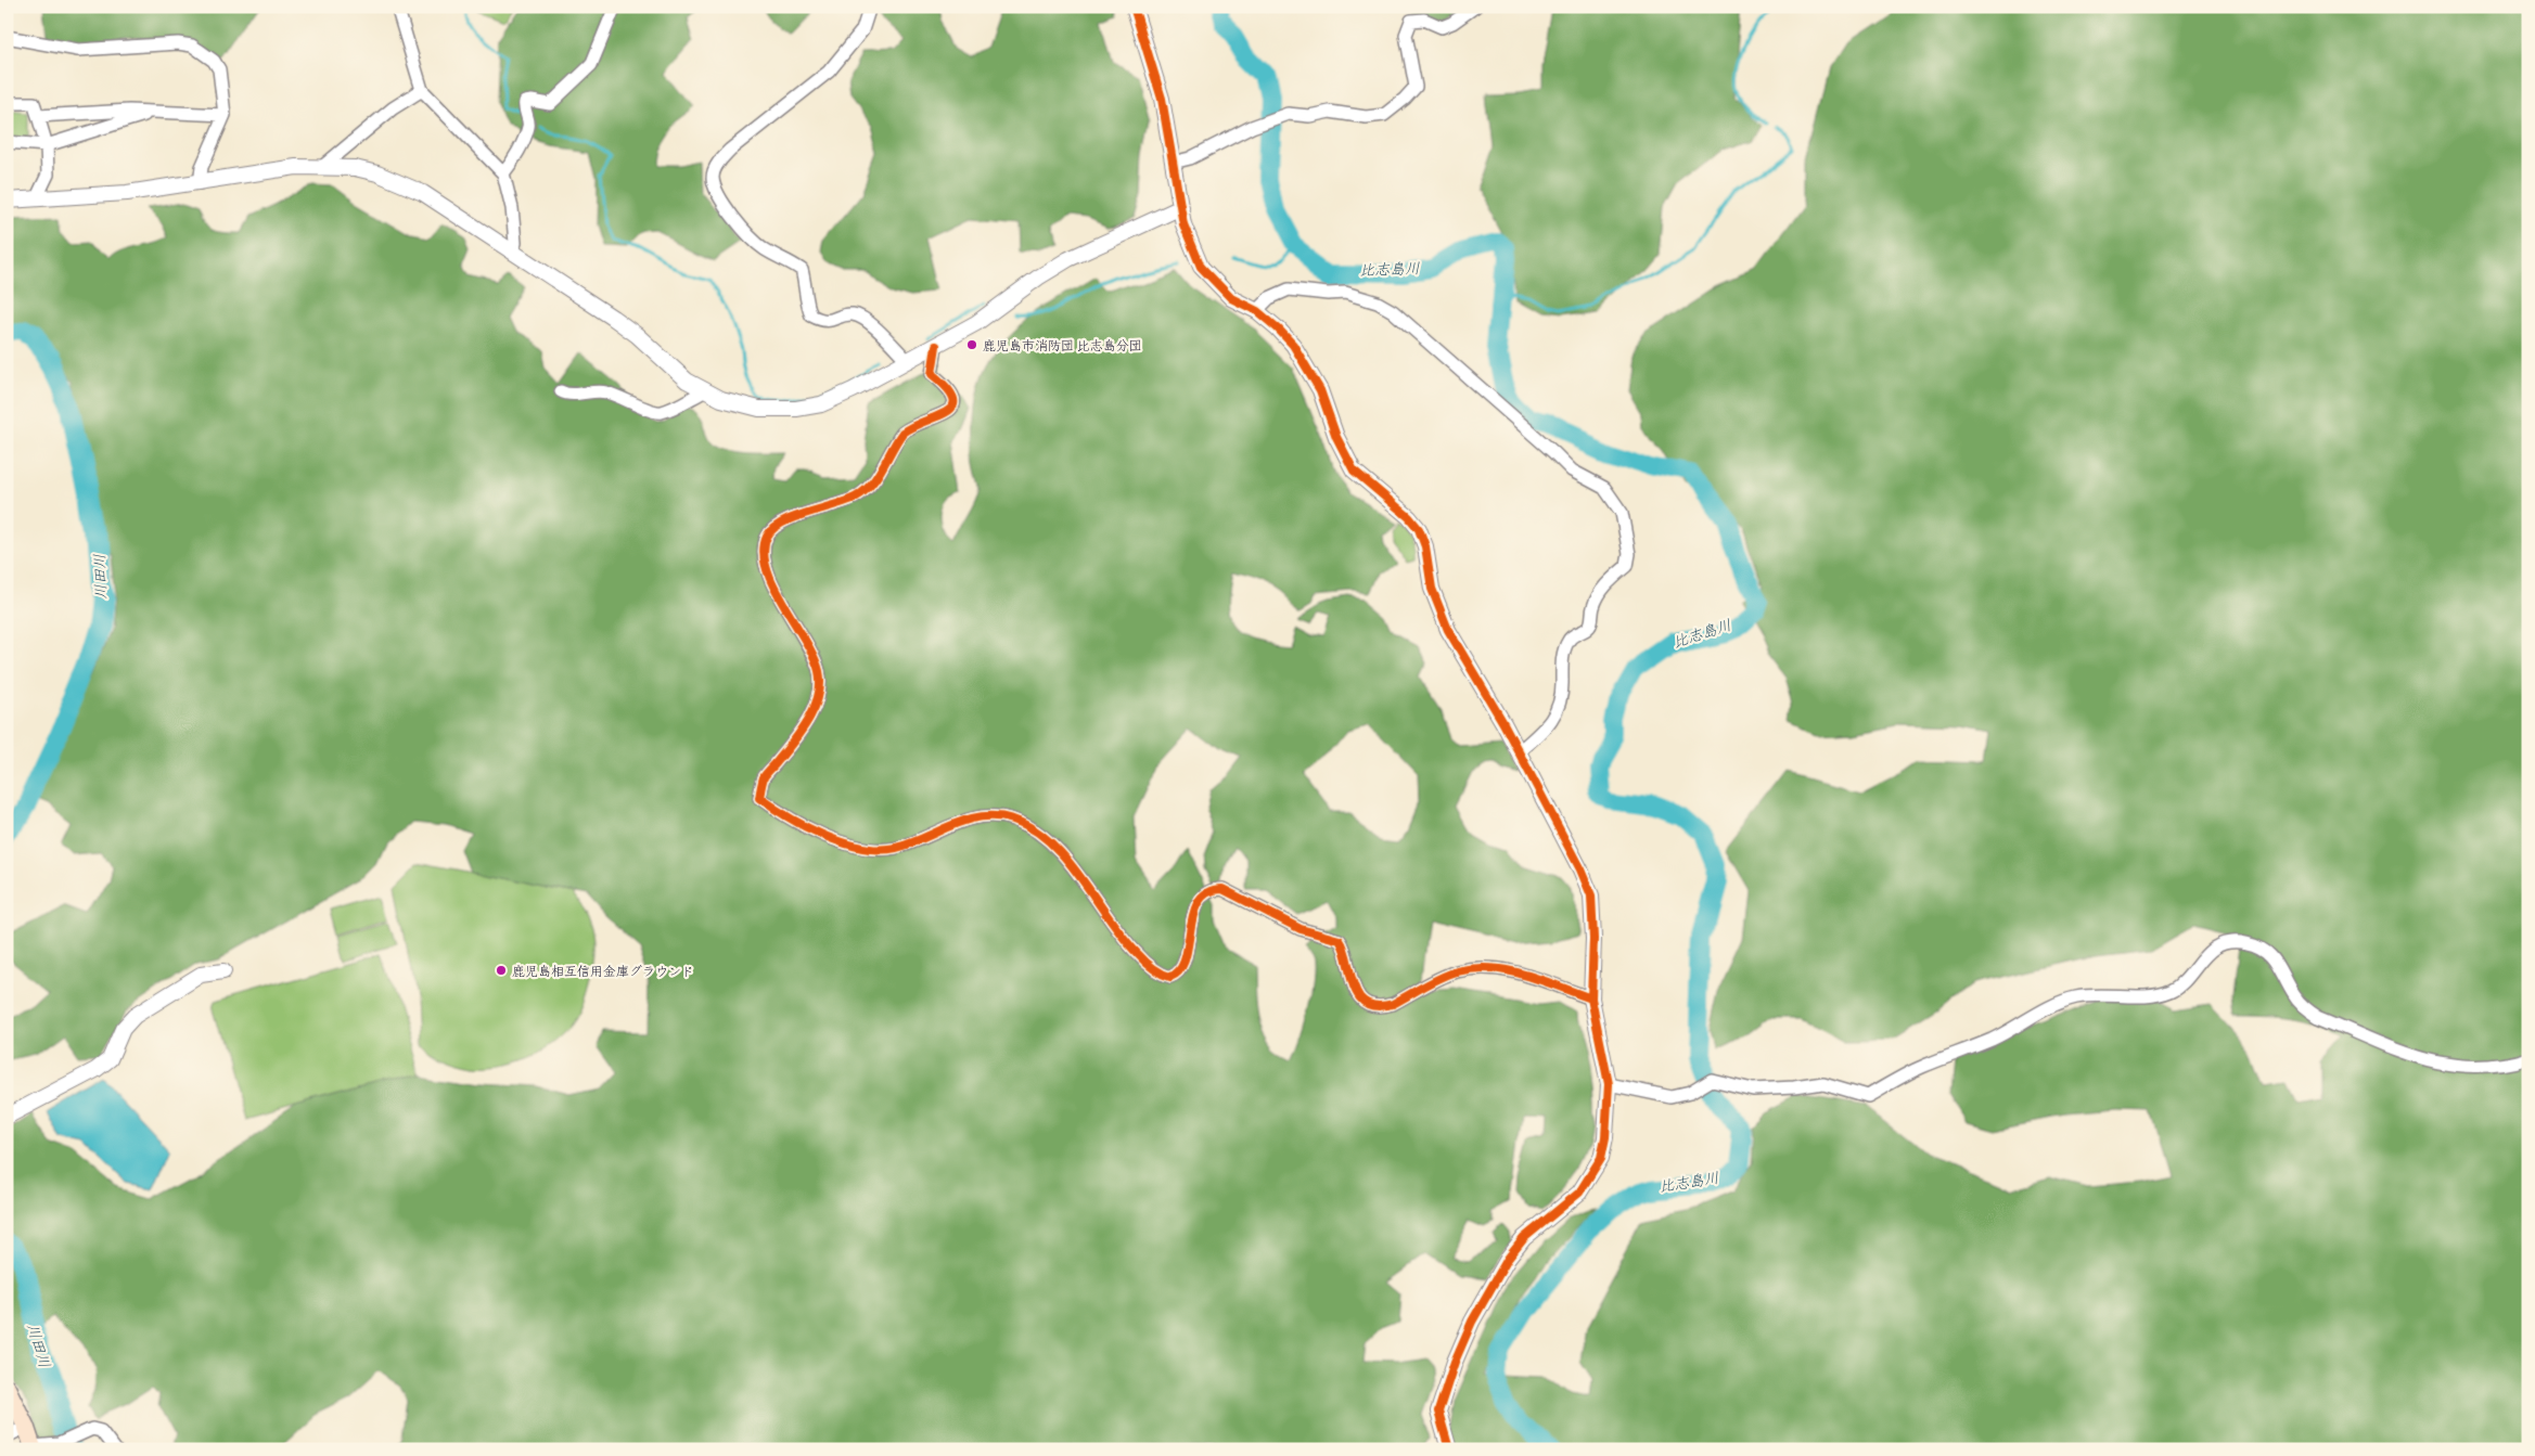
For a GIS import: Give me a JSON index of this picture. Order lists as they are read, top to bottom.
{
  "water": ["比志島川", "川田川"],
  "places": ["鹿児島市消防団 比志島分団", "鹿児島相互信用金庫グラウンド"]
}
